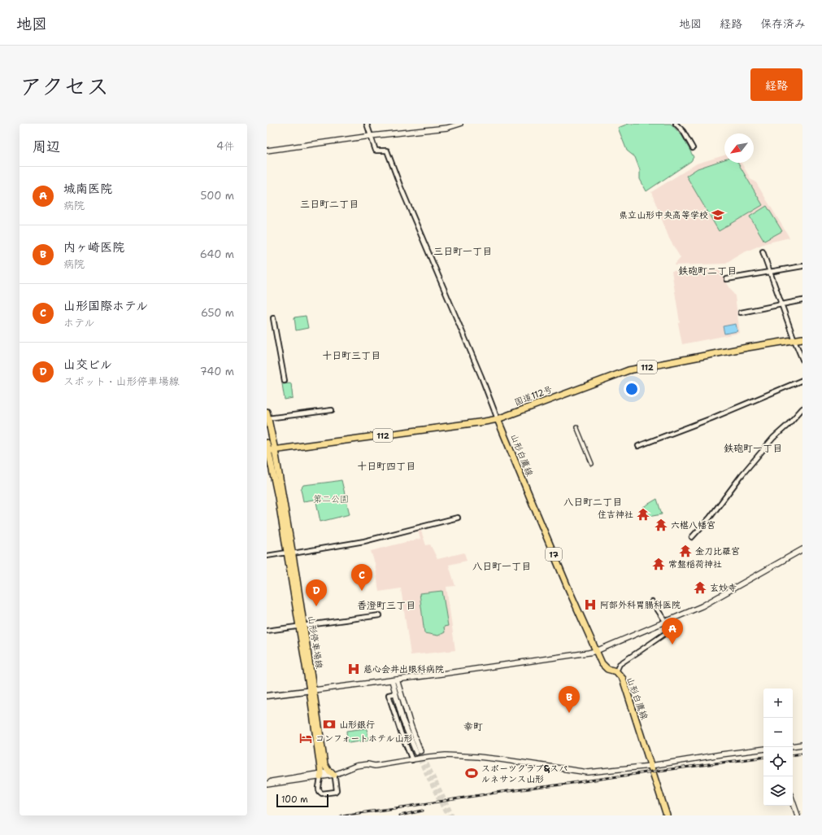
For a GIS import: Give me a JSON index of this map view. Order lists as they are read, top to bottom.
{
  "streets": {
    "main road": [
      "112",
      "国道112号",
      "山形白鷹線",
      "17",
      "山形停車場線"
    ]
  },
  "crossings": [
    ["国道112号", "山形白鷹線"],
    ["国道112号", "山形停車場線"]
  ],
  "districts": [
    "三日町二丁目",
    "三日町一丁目",
    "鉄砲町二丁目",
    "十日町三丁目",
    "鉄砲町一丁目",
    "十日町四丁目",
    "八日町二丁目",
    "八日町一丁目",
    "香澄町三丁目",
    "幸町"
  ],
  "parks": ["第二公園"],
  "places": {
    "school or university": ["県立山形中央高等学校"],
    "temple": [
      "住吉神社",
      "六椹八幡宮",
      "金刀比羅宮",
      "常盤稲荷神社",
      "玄妙寺"
    ],
    "hospital": ["阿部外科胃腸科医院", "慈心会井出眼科病院"],
    "bank": ["山形銀行"],
    "hotel": ["コンフォートホテル山形"],
    "sports": ["スポーツクラブ&スパ ルネサンス山形"]
  },
  "scale_bar": "100 m",
  "north": "bottom left",
  "page": {
    "header": "地図",
    "nav": ["地図", "経路", "保存済み"],
    "title": "アクセス",
    "buttons": "経路",
    "heading": ["周辺", "4件"],
    "list": [
      {
        "mark": "A",
        "name": "城南医院",
        "note": "病院",
        "value": "500 m"
      },
      {
        "mark": "B",
        "name": "内ヶ崎医院",
        "note": "病院",
        "value": "640 m"
      },
      {
        "mark": "C",
        "name": "山形国際ホテル",
        "note": "ホテル",
        "value": "650 m"
      },
      {
        "mark": "D",
        "name": "山交ビル",
        "note": "スポット · 山形停車場線",
        "value": "740 m"
      }
    ],
    "pins": [
      "C",
      "D",
      "A",
      "B"
    ],
    "map_buttons": ["+", "−"],
    "scale": "100 m"
  }
}
